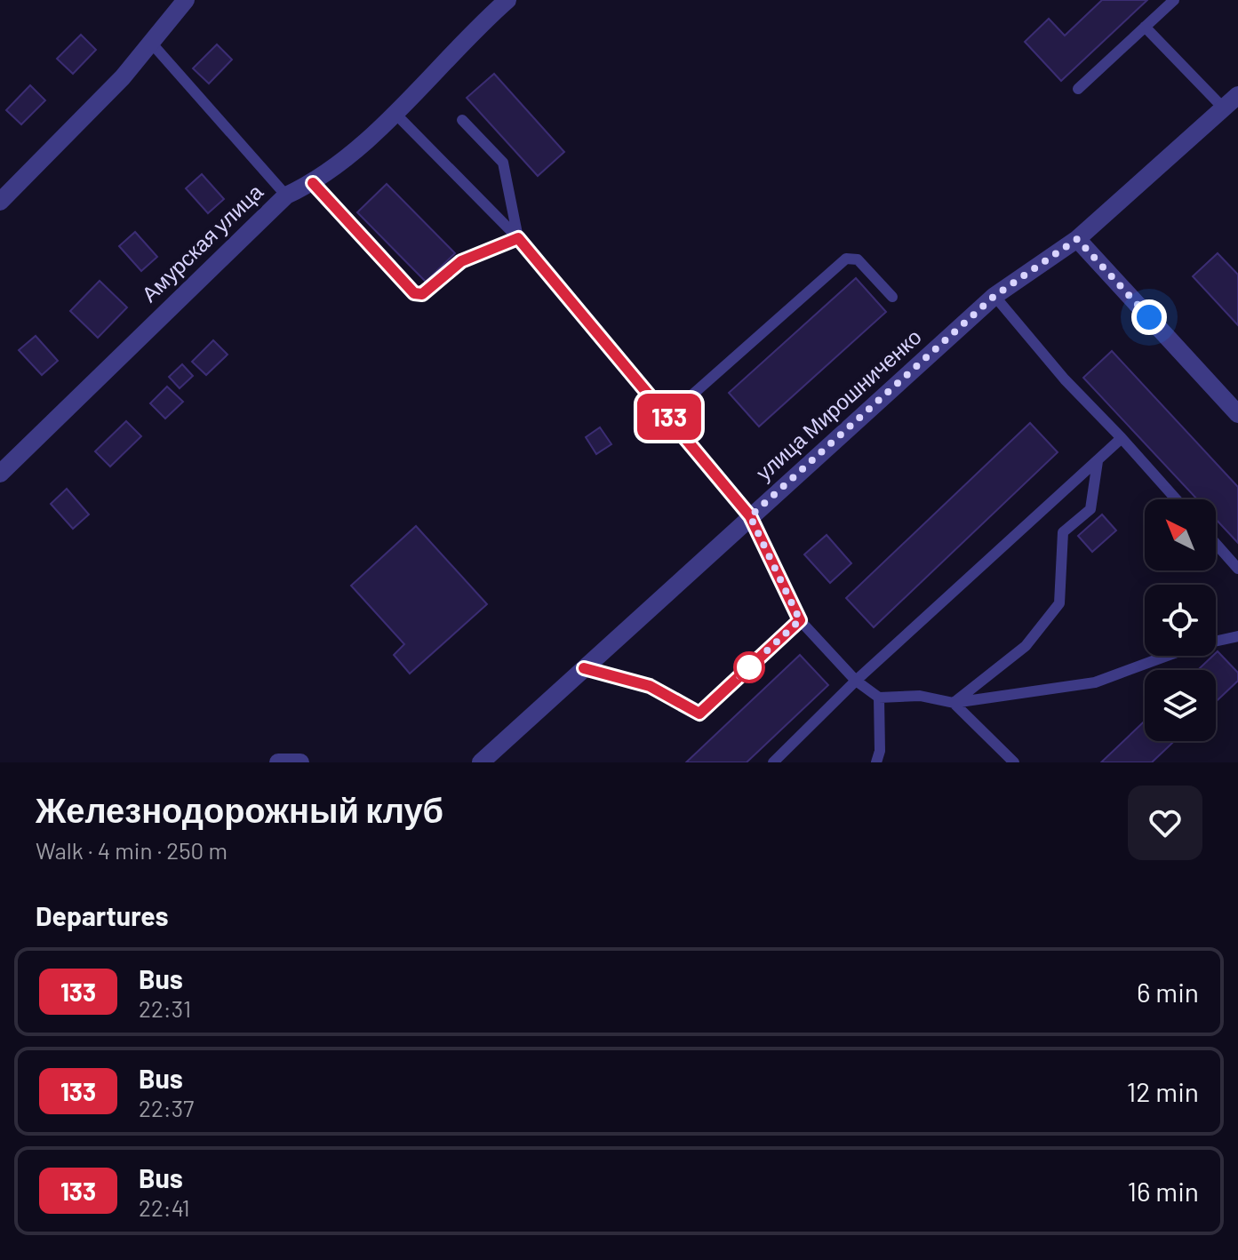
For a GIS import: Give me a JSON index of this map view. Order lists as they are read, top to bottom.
{
  "streets": {
    "street": ["Амурская улица", "улица Мирошниченко"]
  },
  "lines": ["bus line 133"],
  "north": "top left",
  "page": {
    "on_map": "133",
    "heading": [
      ["Железнодорожный клуб", "Walk · 4 min · 250 m"],
      "Departures"
    ],
    "list": [
      {
        "mark": "133",
        "name": "Bus",
        "note": "22:31",
        "value": "6 min"
      },
      {
        "mark": "133",
        "name": "Bus",
        "note": "22:37",
        "value": "12 min"
      },
      {
        "mark": "133",
        "name": "Bus",
        "note": "22:41",
        "value": "16 min"
      }
    ]
  }
}
